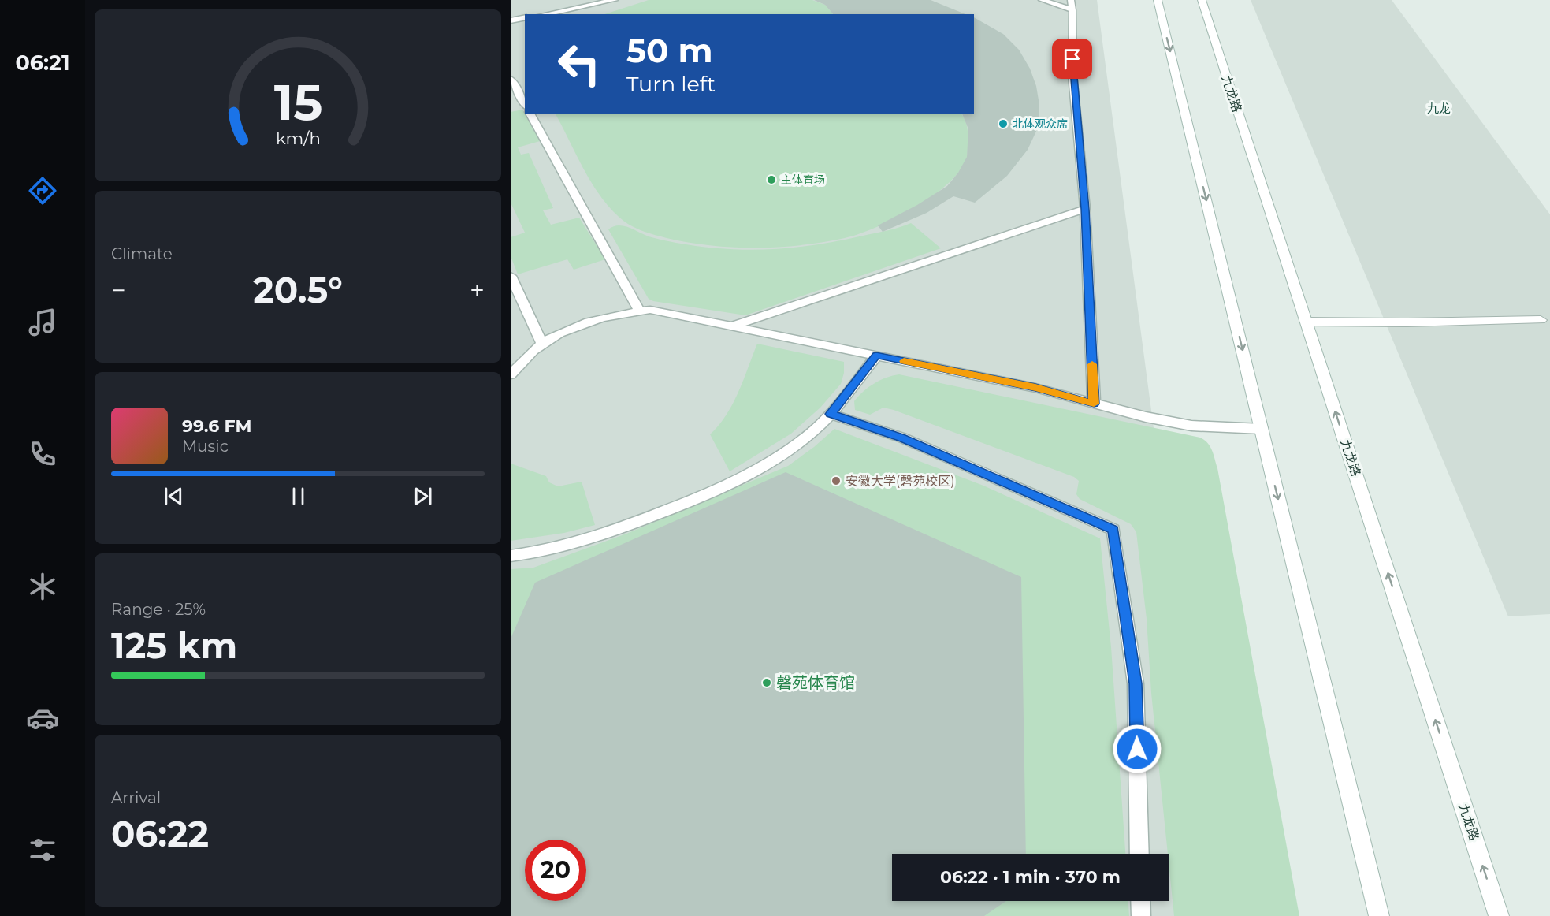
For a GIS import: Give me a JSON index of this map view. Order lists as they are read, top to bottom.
{
  "streets": {
    "main road": ["九龙路"]
  },
  "districts": ["九龙"],
  "places": [
    "北体观众席",
    "主体育场",
    "安徽大学(磬苑校区)",
    "磬苑体育馆"
  ],
  "page": {
    "tabs": "06:21",
    "turn": ["50 m", "Turn left"],
    "tile": [
      "Climate",
      ["Range · 25%", "125 km"],
      ["Arrival", "06:22"]
    ],
    "heat": ["−", "20.5°", "+"],
    "song": ["99.6 FM", "Music"],
    "limit": "20",
    "trip": "06:22 · 1 min · 370 m",
    "gauge": ["15", "km/h"]
  }
}
